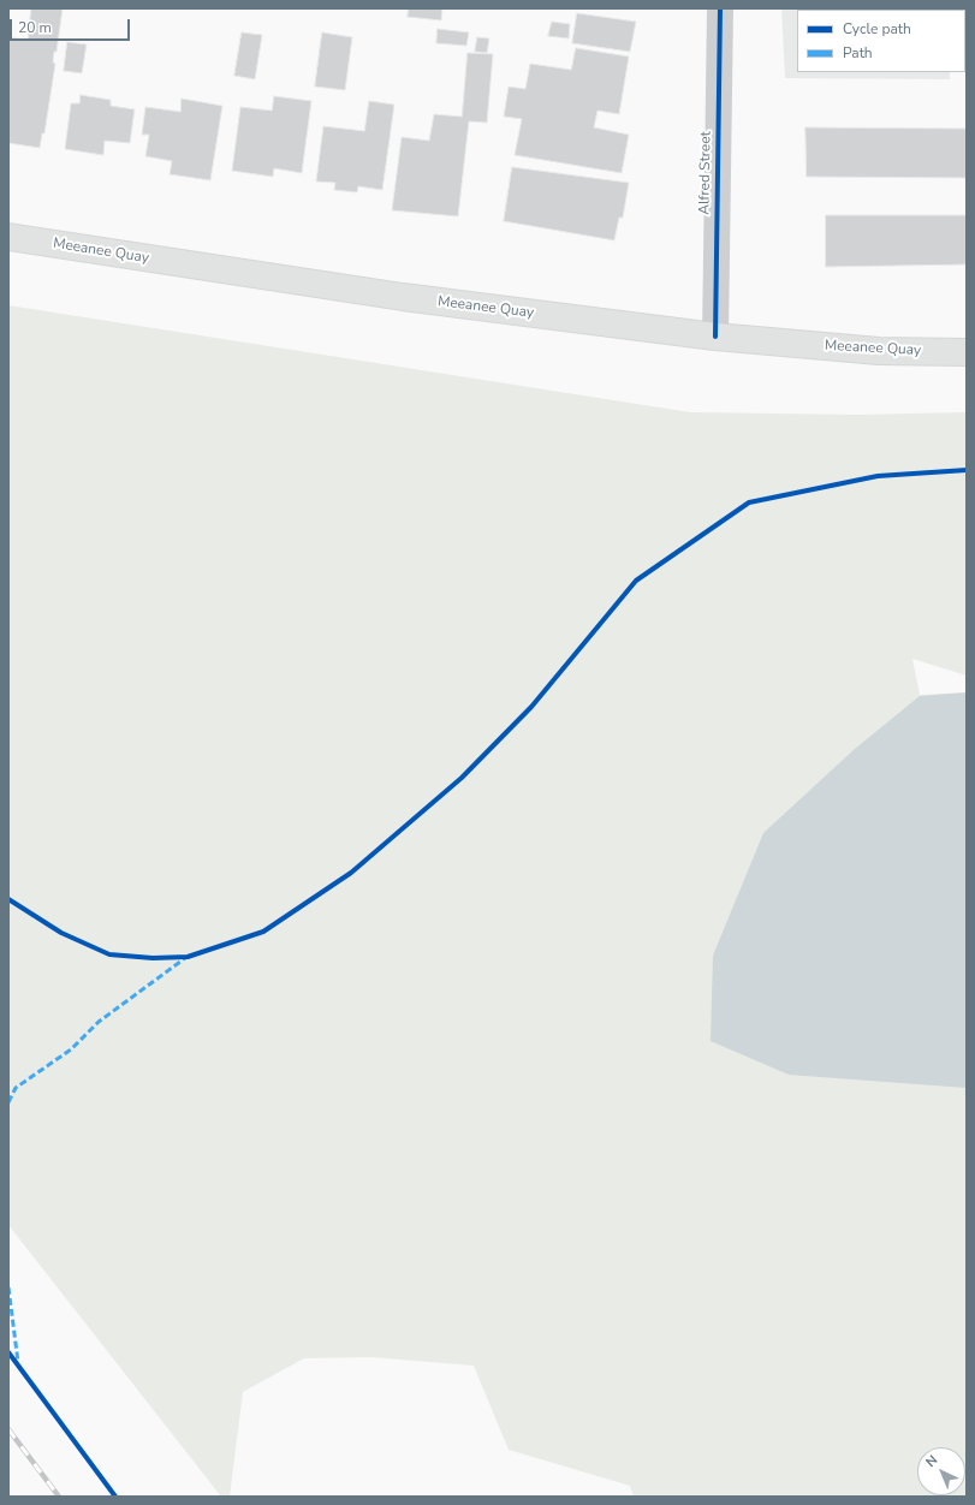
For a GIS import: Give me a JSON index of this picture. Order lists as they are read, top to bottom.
{
  "streets": {
    "main road": ["Meeanee Quay"],
    "street": ["Alfred Street"]
  },
  "crossings": [
    ["Alfred Street", "Meeanee Quay"]
  ],
  "legend": ["Cycle path", "Path"],
  "scale_bar": "20 m",
  "north": "top left"
}
